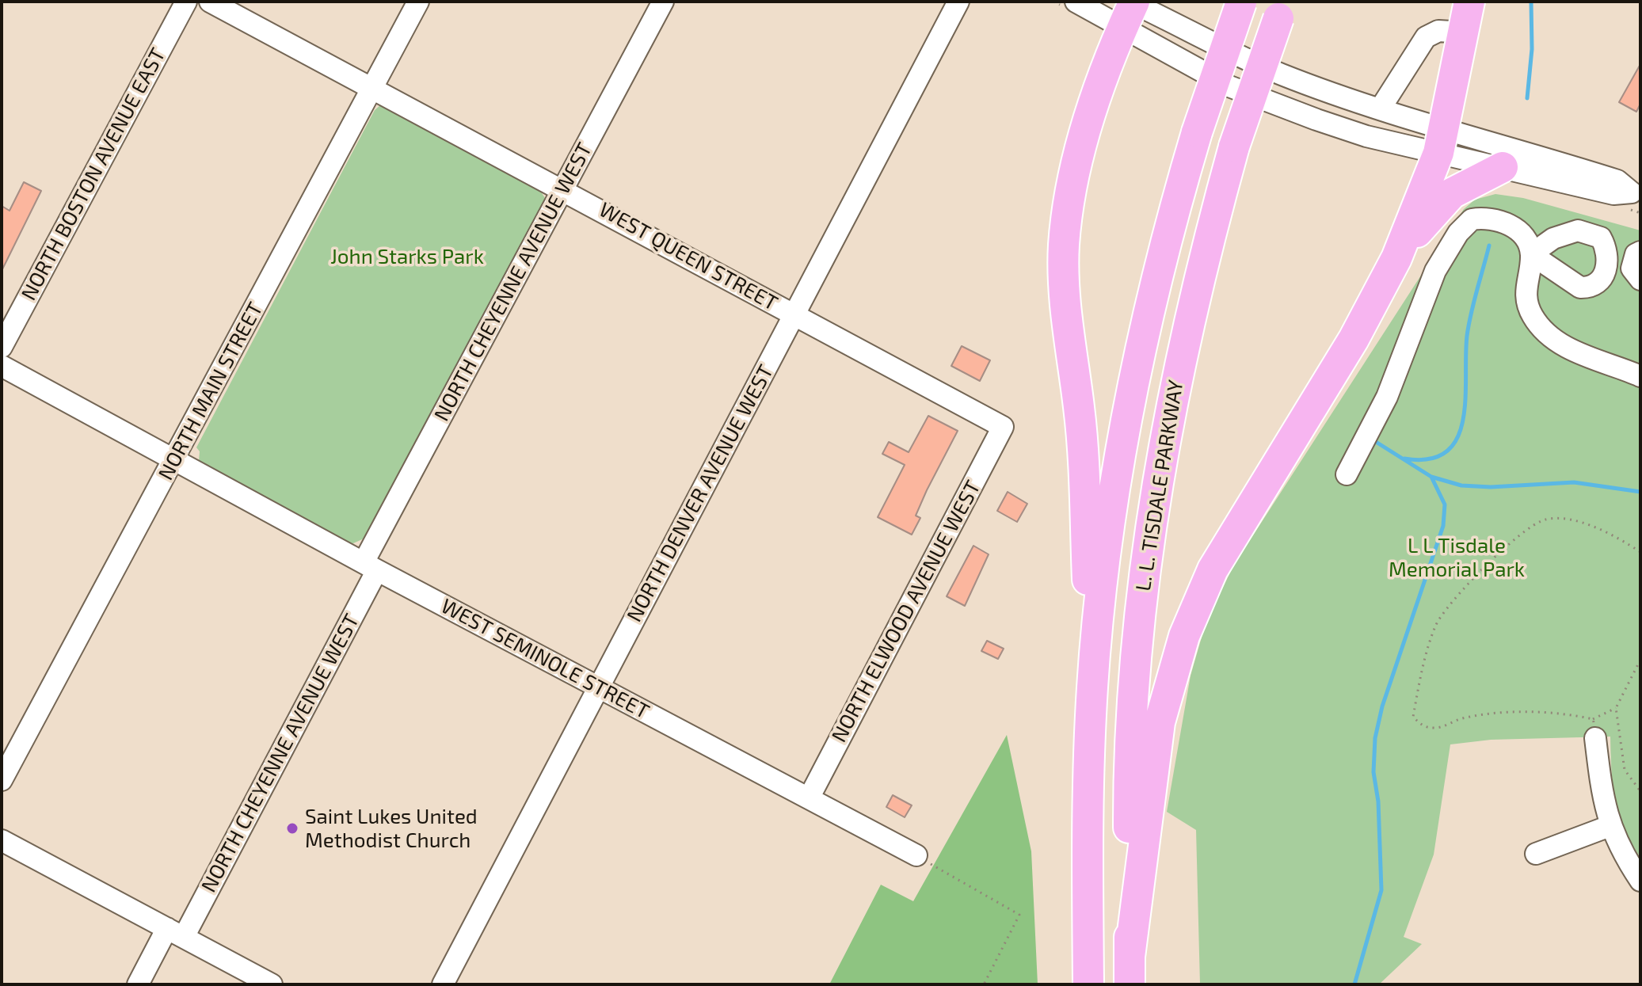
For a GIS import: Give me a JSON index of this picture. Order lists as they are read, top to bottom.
{
  "streets": {
    "highway": ["L. L. TISDALE PARKWAY"],
    "street": [
      "NORTH BOSTON AVENUE EAST",
      "WEST QUEEN STREET",
      "NORTH CHEYENNE AVENUE WEST",
      "NORTH MAIN STREET",
      "NORTH DENVER AVENUE WEST",
      "NORTH ELWOOD AVENUE WEST",
      "WEST SEMINOLE STREET"
    ]
  },
  "crossings": [
    ["WEST QUEEN STREET", "NORTH CHEYENNE AVENUE WEST"],
    ["WEST QUEEN STREET", "NORTH MAIN STREET"],
    ["WEST QUEEN STREET", "NORTH DENVER AVENUE WEST"],
    ["WEST QUEEN STREET", "NORTH ELWOOD AVENUE WEST"],
    ["NORTH CHEYENNE AVENUE WEST", "WEST SEMINOLE STREET"],
    ["NORTH MAIN STREET", "WEST SEMINOLE STREET"],
    ["NORTH DENVER AVENUE WEST", "WEST SEMINOLE STREET"],
    ["NORTH ELWOOD AVENUE WEST", "WEST SEMINOLE STREET"]
  ],
  "parks": ["John Starks Park", "L L Tisdale Memorial Park"],
  "places": ["Saint Lukes United Methodist Church"]
}
